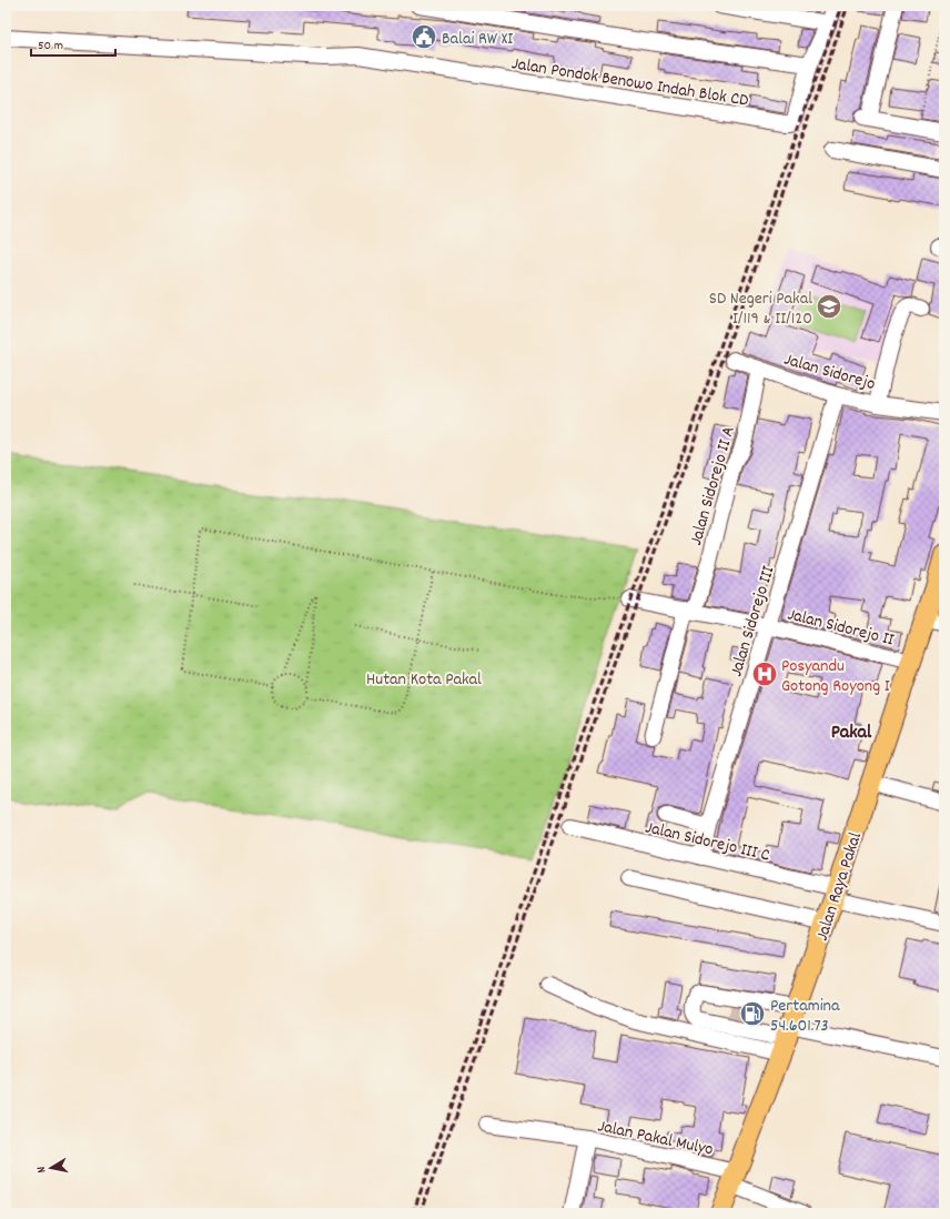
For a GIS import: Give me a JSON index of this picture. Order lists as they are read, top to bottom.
{
  "streets": {
    "main road": ["Jalan Raya Pakal"],
    "street": [
      "Jalan Pondok Benowo Indah Blok CD",
      "Jalan Sidorejo",
      "Jalan Sidorejo II A",
      "Jalan Sidorejo III",
      "Jalan Sidorejo II",
      "Jalan Sidorejo III C",
      "Jalan Pakal Mulyo"
    ]
  },
  "crossings": [
    ["Jalan Sidorejo", "Jalan Sidorejo II A"],
    ["Jalan Sidorejo", "Jalan Sidorejo III"],
    ["Jalan Sidorejo II A", "Jalan Sidorejo II"],
    ["Jalan Sidorejo III", "Jalan Sidorejo II"],
    ["Jalan Sidorejo III", "Jalan Sidorejo III C"],
    ["Jalan Sidorejo II", "Jalan Raya Pakal"],
    ["Jalan Sidorejo III C", "Jalan Raya Pakal"],
    ["Jalan Raya Pakal", "Jalan Pakal Mulyo"]
  ],
  "districts": ["Pakal"],
  "parks": ["Hutan Kota Pakal"],
  "places": {
    "public building": ["Balai RW XI"],
    "school or university": ["SD Negeri Pakal I/119 & II/120"],
    "hospital": ["Posyandu Gotong Royong I"],
    "fuel station": ["Pertamina 54.601.73"]
  },
  "scale_bar": "50 m",
  "north": "left"
}
